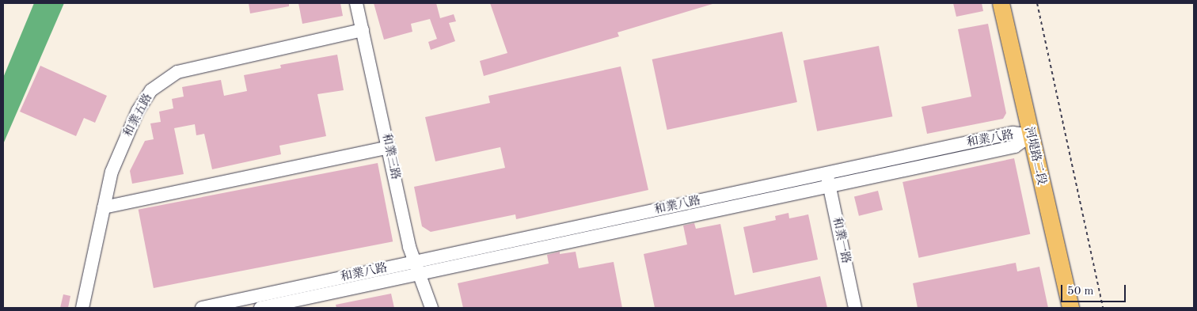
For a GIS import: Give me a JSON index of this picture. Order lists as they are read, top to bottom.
{
  "streets": {
    "main road": ["河堤路二段"],
    "street": [
      "和業五路",
      "和業八路",
      "和業三路",
      "和業一路"
    ]
  },
  "crossings": [
    ["和業五路", "和業三路"],
    ["和業八路", "河堤路二段"],
    ["和業八路", "和業三路"],
    ["和業八路", "和業一路"]
  ],
  "scale_bar": "50 m"
}
